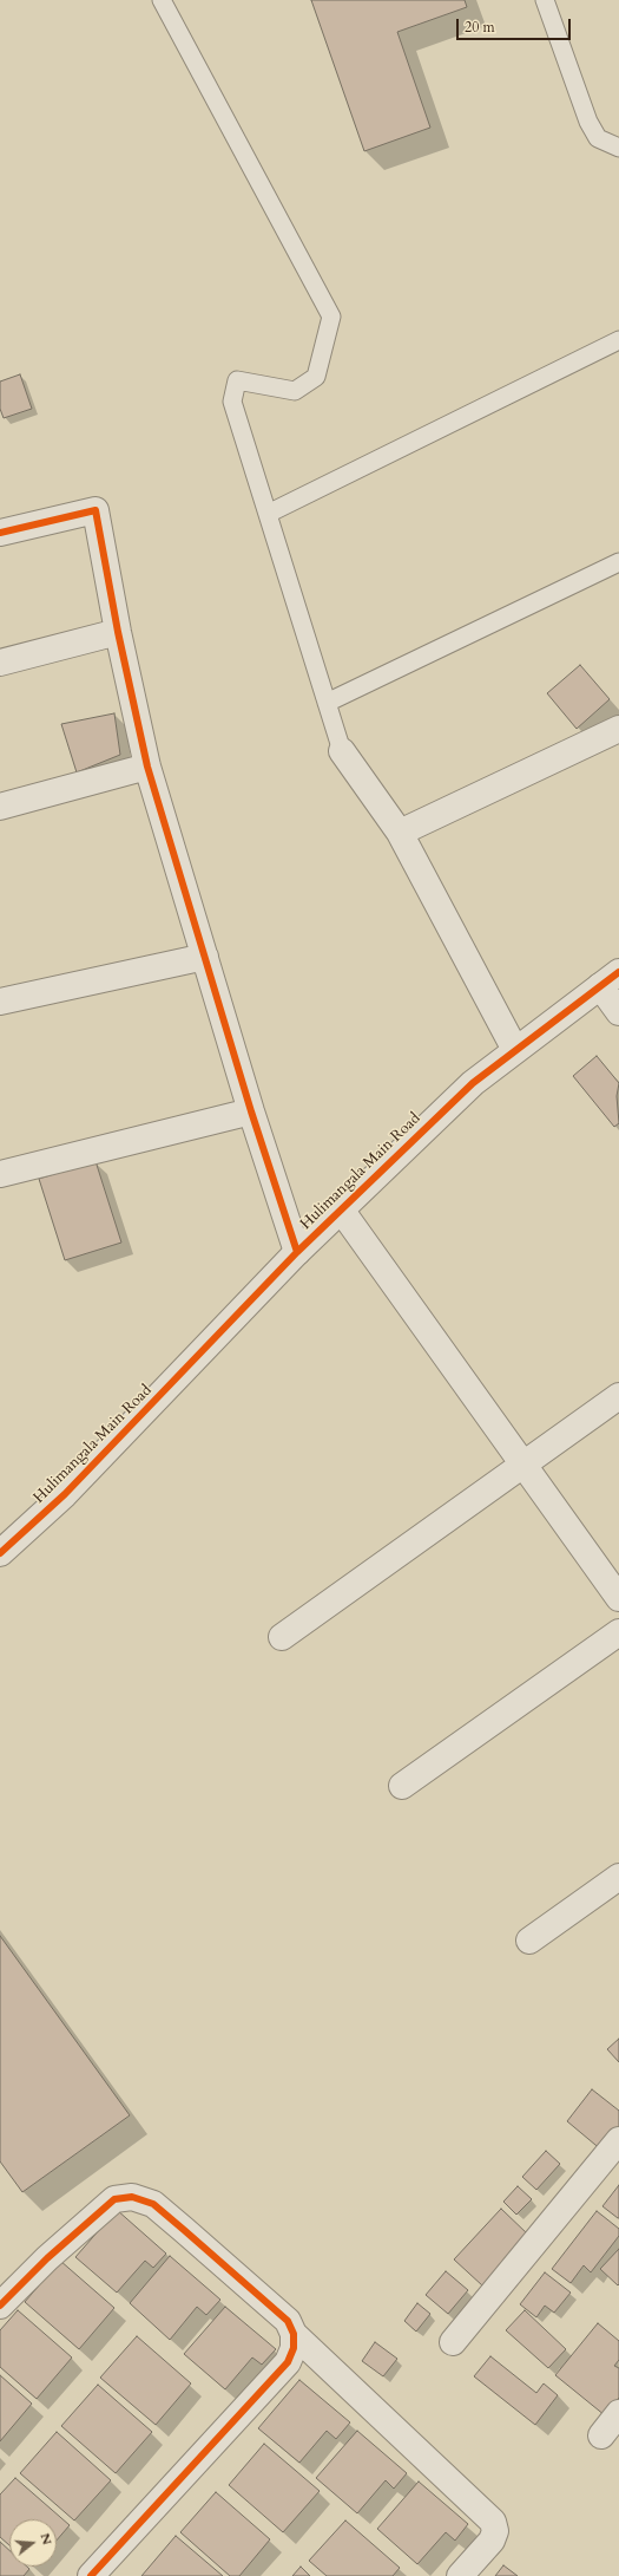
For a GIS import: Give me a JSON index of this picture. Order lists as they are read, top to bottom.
{
  "streets": {
    "street": ["Hulimangala Main Road"]
  },
  "scale_bar": "20 m",
  "north": "right"
}
